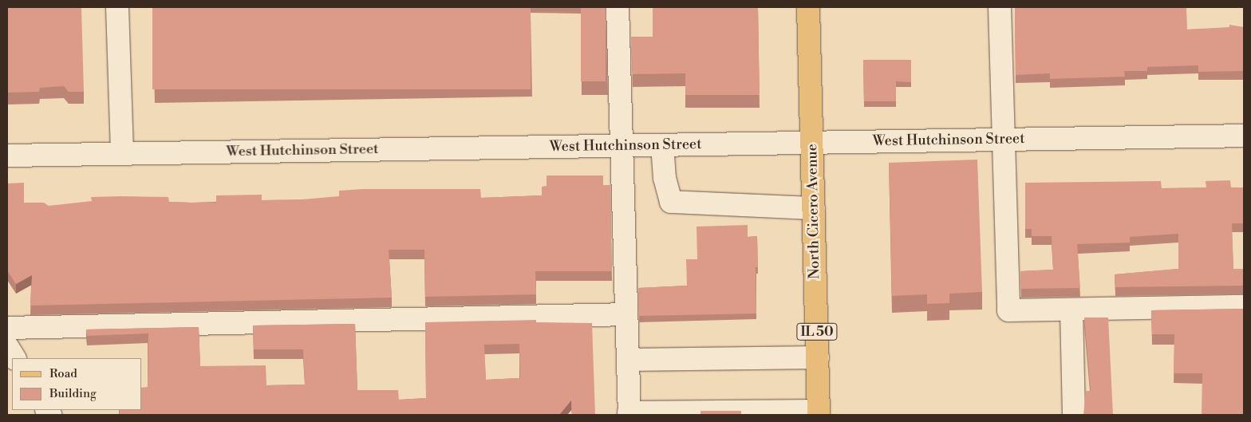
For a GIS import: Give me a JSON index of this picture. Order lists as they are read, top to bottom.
{
  "streets": {
    "main road": ["North Cicero Avenue", "IL 50"],
    "street": ["West Hutchinson Street"]
  },
  "crossings": [
    ["West Hutchinson Street", "North Cicero Avenue"]
  ],
  "legend": ["Road", "Building"]
}
